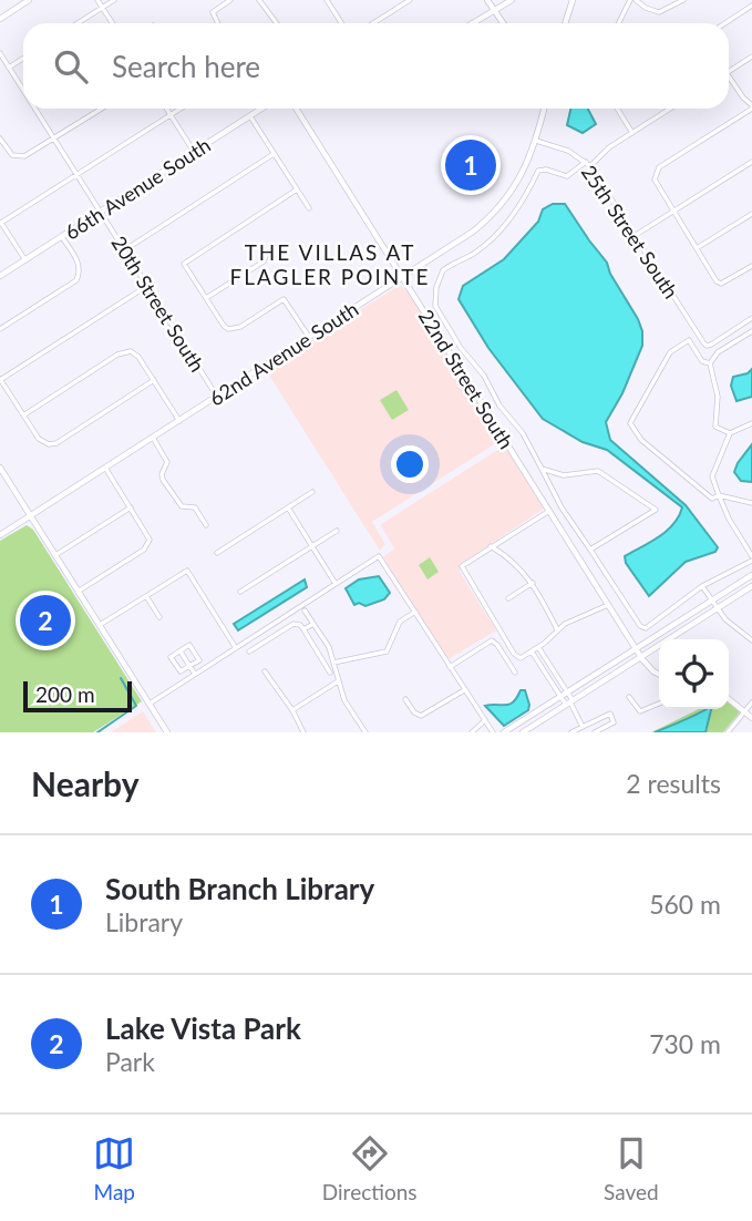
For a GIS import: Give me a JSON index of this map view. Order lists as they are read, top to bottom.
{
  "streets": {
    "street": [
      "66th Avenue South",
      "25th Street South",
      "20th Street South",
      "62nd Avenue South",
      "22nd Street South"
    ]
  },
  "crossings": [
    ["66th Avenue South", "20th Street South"],
    ["25th Street South", "62nd Avenue South"],
    ["20th Street South", "62nd Avenue South"],
    ["62nd Avenue South", "22nd Street South"]
  ],
  "districts": ["THE VILLAS AT FLAGLER POINTE"],
  "scale_bar": "200 m",
  "page": {
    "search": "Search here",
    "pins": ["1", "2"],
    "scale": "200 m",
    "heading": ["Nearby", "2 results"],
    "list": [
      {
        "mark": "1",
        "name": "South Branch Library",
        "note": "Library",
        "value": "560 m"
      },
      {
        "mark": "2",
        "name": "Lake Vista Park",
        "note": "Park",
        "value": "730 m"
      }
    ],
    "nav": ["Map", "Directions", "Saved"]
  }
}
